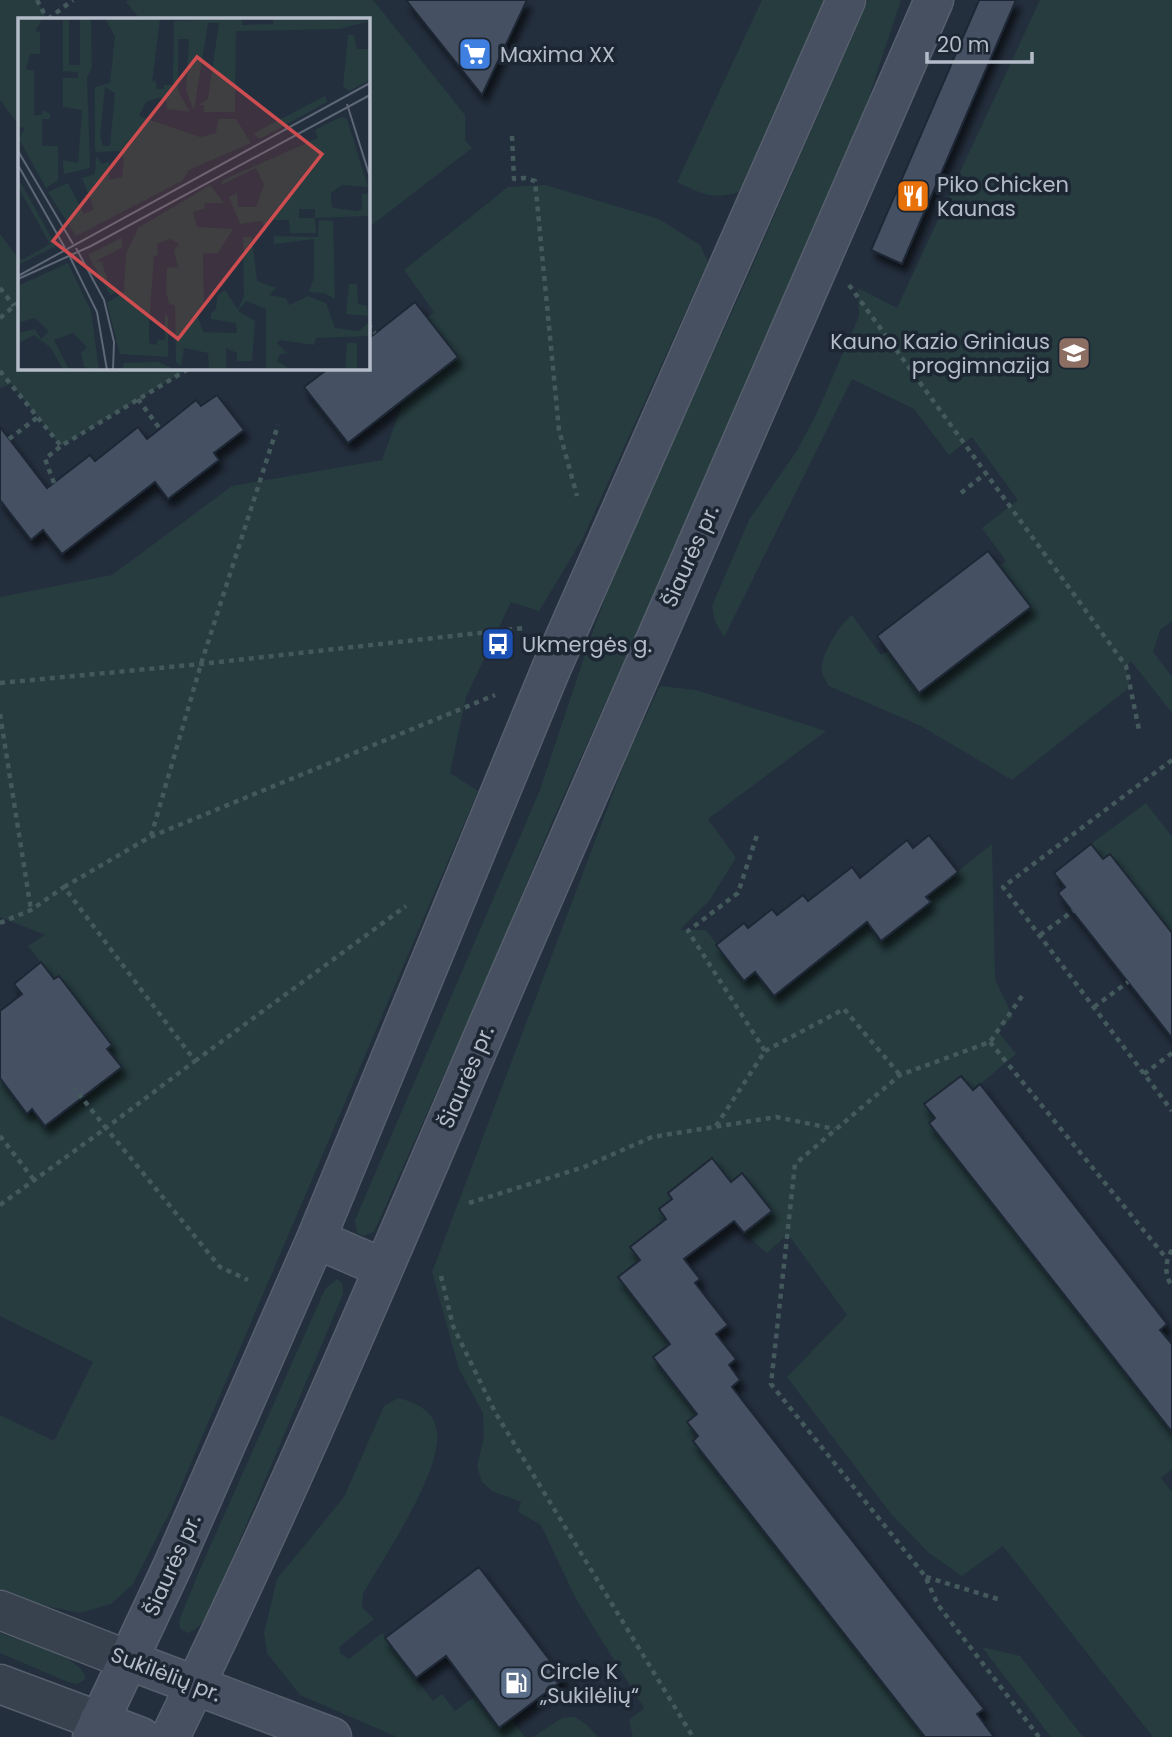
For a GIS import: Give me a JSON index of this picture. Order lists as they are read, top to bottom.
{
  "streets": {
    "main road": ["Šiaurės pr.", "Sukilėlių pr."]
  },
  "crossings": [
    ["Šiaurės pr.", "Sukilėlių pr."]
  ],
  "places": {
    "supermarket": ["Maxima XX"],
    "restaurant": ["Piko Chicken Kaunas"],
    "school or university": ["Kauno Kazio Griniaus progimnazija"],
    "bus stop": ["Ukmergės g."],
    "fuel station": ["Circle K „Sukilėlių“"]
  },
  "scale_bar": "20 m"
}
